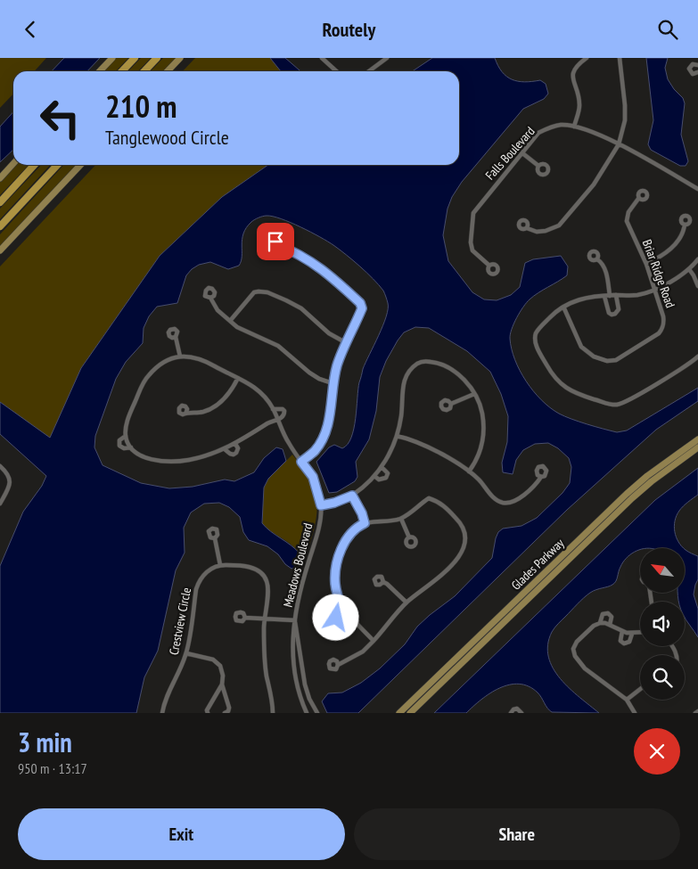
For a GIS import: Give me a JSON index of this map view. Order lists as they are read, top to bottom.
{
  "streets": {
    "main road": ["Glades Parkway"],
    "street": [
      "Falls Boulevard",
      "Briar Ridge Road",
      "Meadows Boulevard",
      "Crestview Circle"
    ]
  },
  "north": "top left",
  "page": {
    "header": "Routely",
    "turn": ["210 m", "Tanglewood Circle"],
    "heading": ["3 min", "950 m · 13:17"],
    "buttons": ["Exit", "Share"]
  }
}
